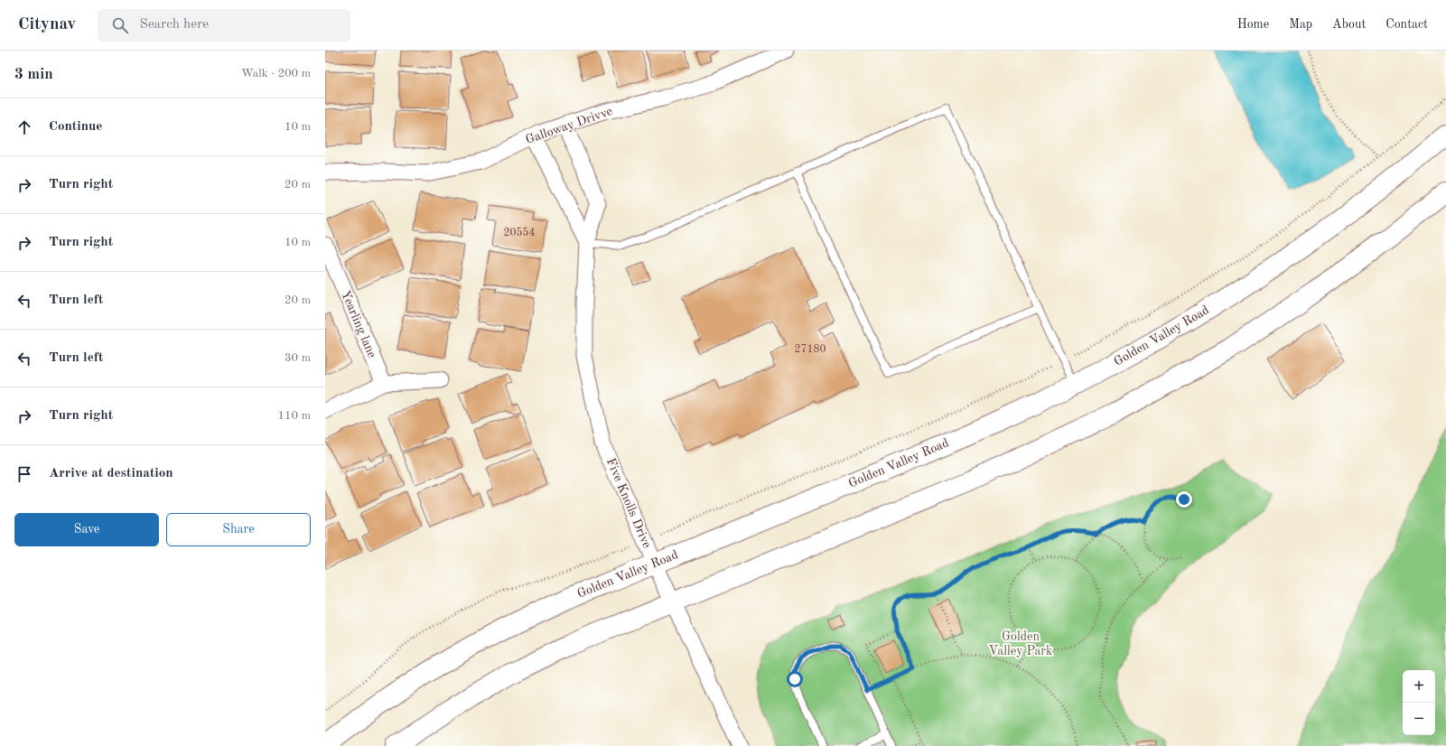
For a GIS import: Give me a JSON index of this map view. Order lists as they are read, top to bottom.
{
  "streets": {
    "main road": ["Golden Valley Road"],
    "street": ["Galloway Drivve", "Yearling lane", "Five Knolls Drive"]
  },
  "crossings": [
    ["Galloway Drivve", "Five Knolls Drive"],
    ["Golden Valley Road", "Five Knolls Drive"]
  ],
  "parks": ["Golden Valley Park"],
  "house_numbers": ["20554", "27180"],
  "page": {
    "header": "Citynav",
    "search": "Search here",
    "nav": [
      "Home",
      "Map",
      "About",
      "Contact"
    ],
    "heading": ["3 min", "Walk · 200 m"],
    "list": [
      ["Continue", "10 m"],
      ["Turn right", "20 m"],
      ["Turn right", "10 m"],
      ["Turn left", "20 m"],
      ["Turn left", "30 m"],
      ["Turn right", "110 m"],
      "Arrive at destination"
    ],
    "buttons": ["Save", "Share"],
    "map_buttons": ["+", "−"]
  }
}
